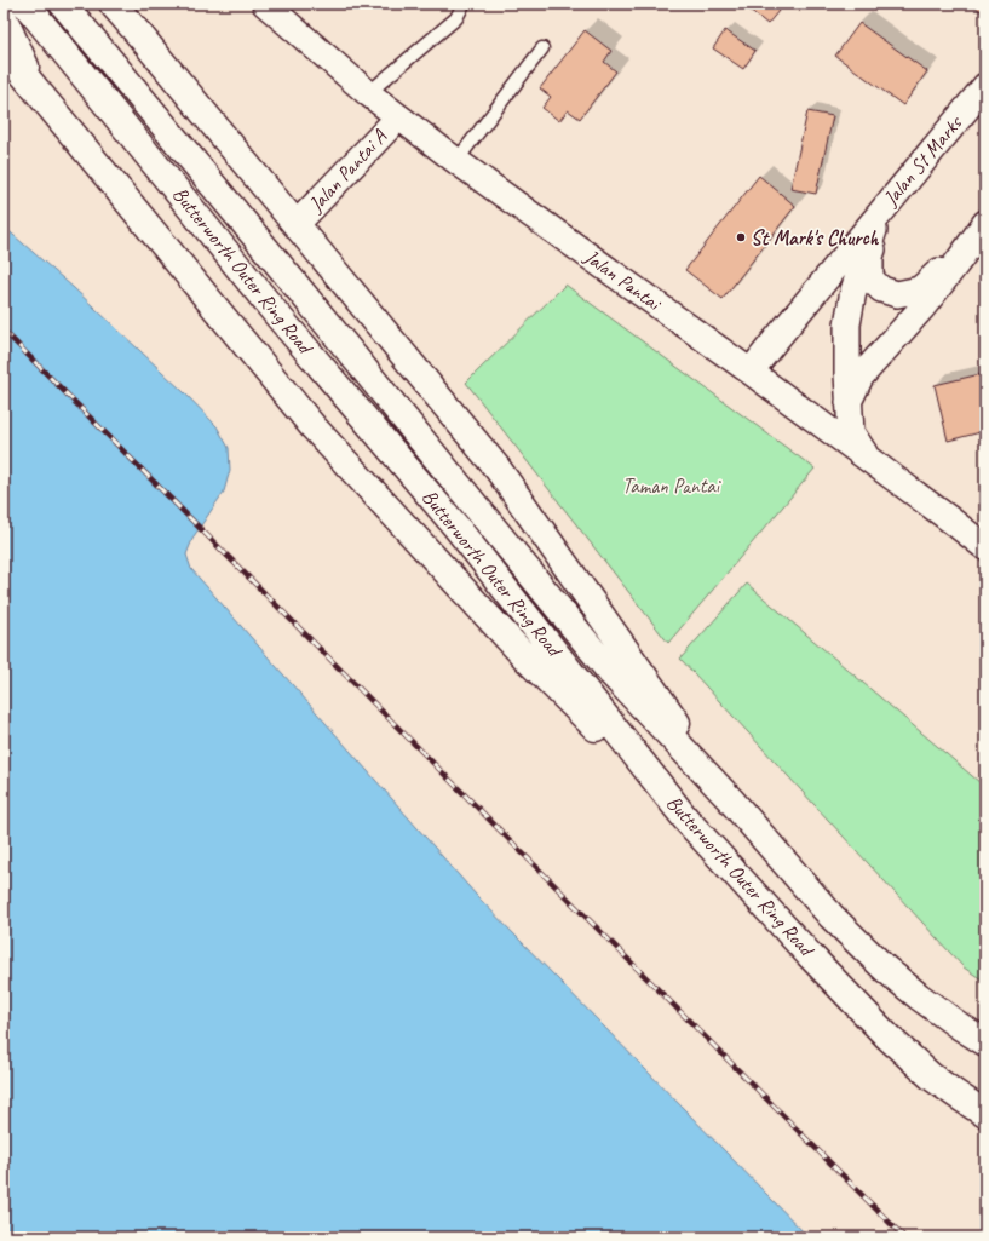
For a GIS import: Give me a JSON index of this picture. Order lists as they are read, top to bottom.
{
  "streets": {
    "highway": ["Butterworth Outer Ring Road"],
    "street": ["Jalan St Marks", "Jalan Pantai A", "Jalan Pantai"]
  },
  "crossings": [
    ["Jalan St Marks", "Jalan Pantai"],
    ["Jalan Pantai A", "Jalan Pantai"]
  ],
  "parks": ["Taman Pantai"],
  "places": ["St Mark's Church"]
}
